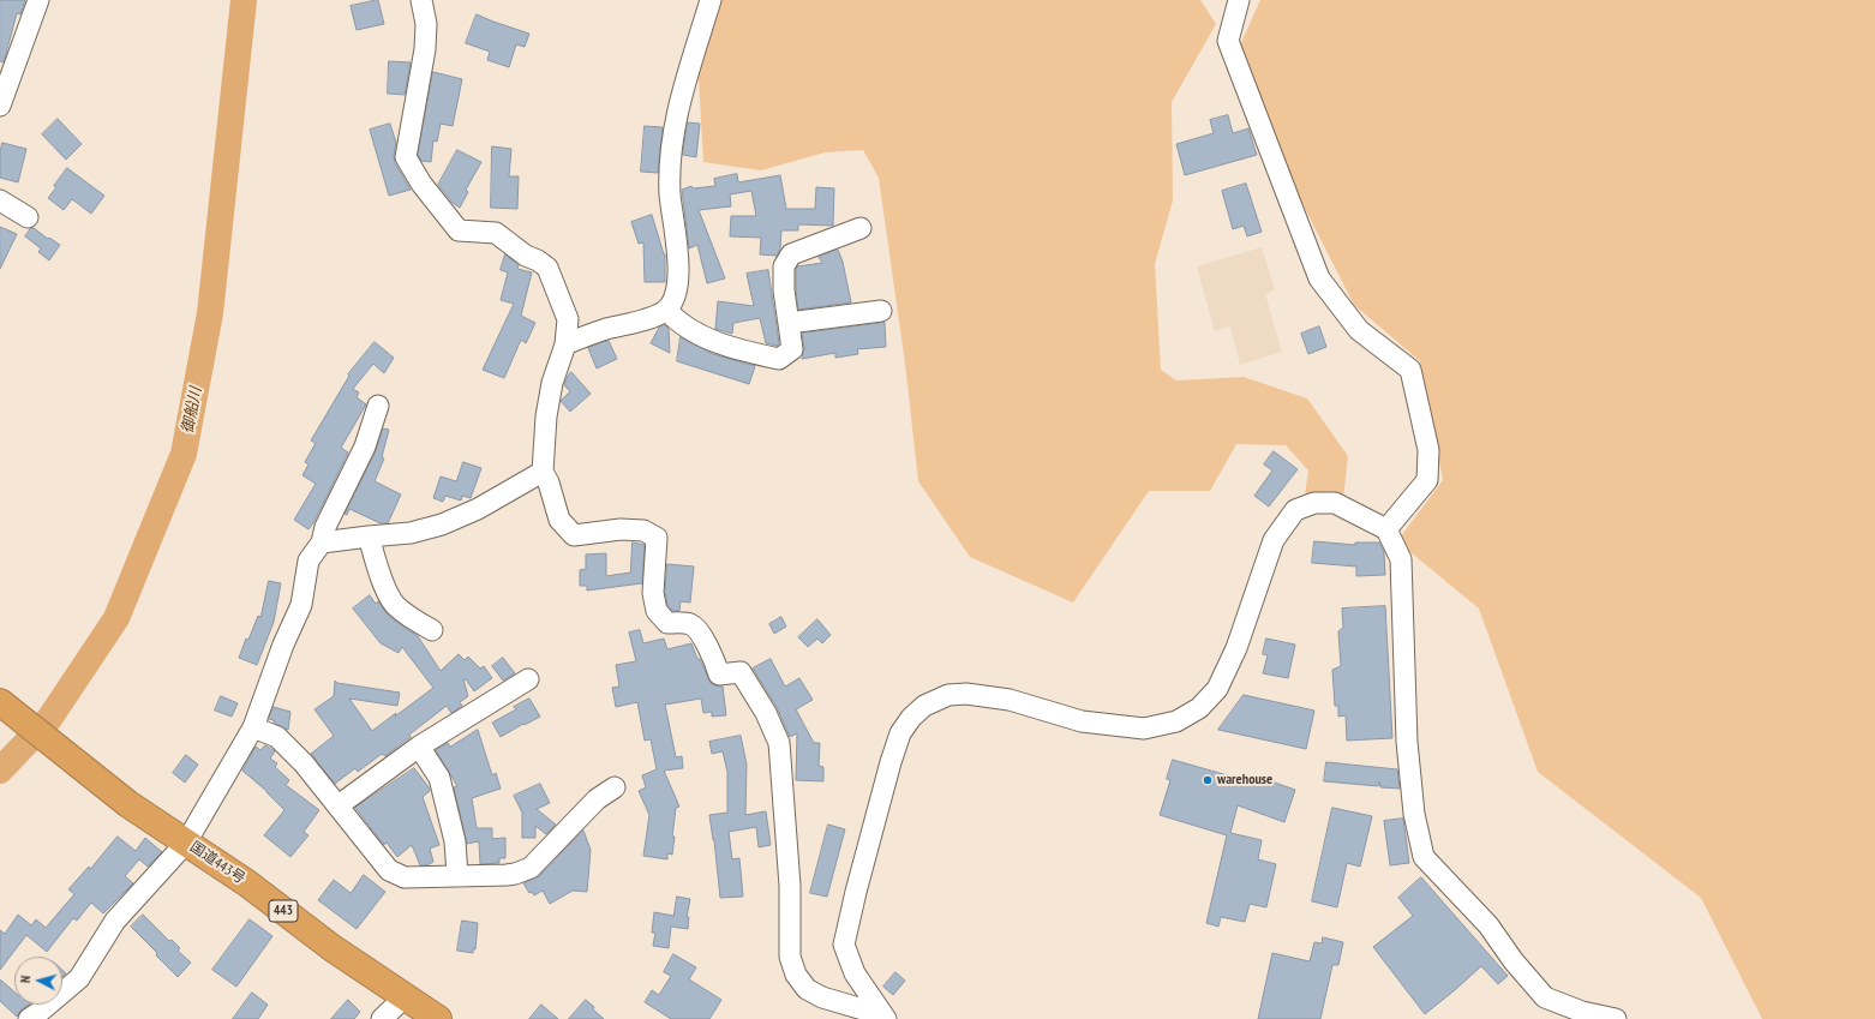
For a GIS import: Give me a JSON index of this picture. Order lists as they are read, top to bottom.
{
  "streets": {
    "highway": ["国道443号", "443"]
  },
  "water": ["御船川"],
  "places": ["warehouse"],
  "north": "left"
}
